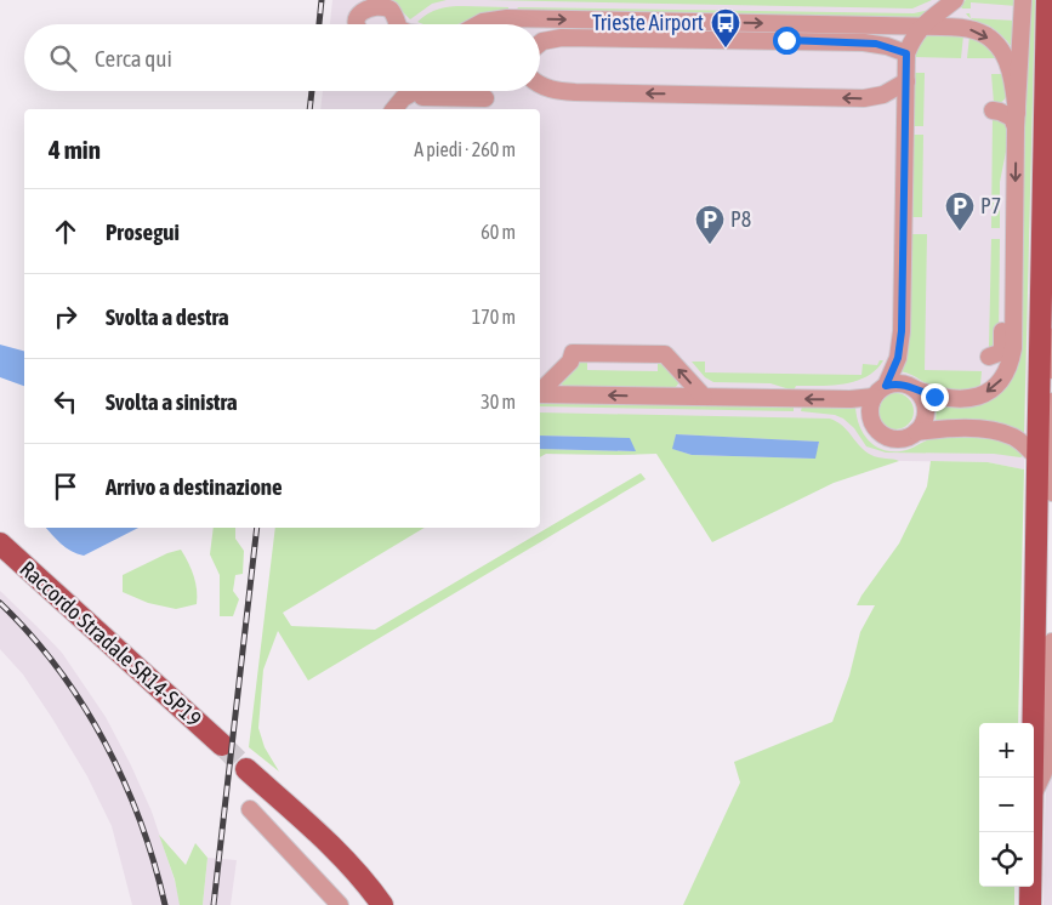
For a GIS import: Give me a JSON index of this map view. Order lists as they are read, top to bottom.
{
  "streets": {
    "main road": ["Raccordo Stradale SR14-SP19"]
  },
  "places": {
    "bus stop": ["Trieste Airport"],
    "parking": ["P7", "P8"]
  },
  "page": {
    "search": "Cerca qui",
    "heading": ["4 min", "A piedi · 260 m"],
    "list": [
      ["Prosegui", "60 m"],
      ["Svolta a destra", "170 m"],
      ["Svolta a sinistra", "30 m"],
      "Arrivo a destinazione"
    ],
    "map_buttons": ["+", "−"]
  }
}
